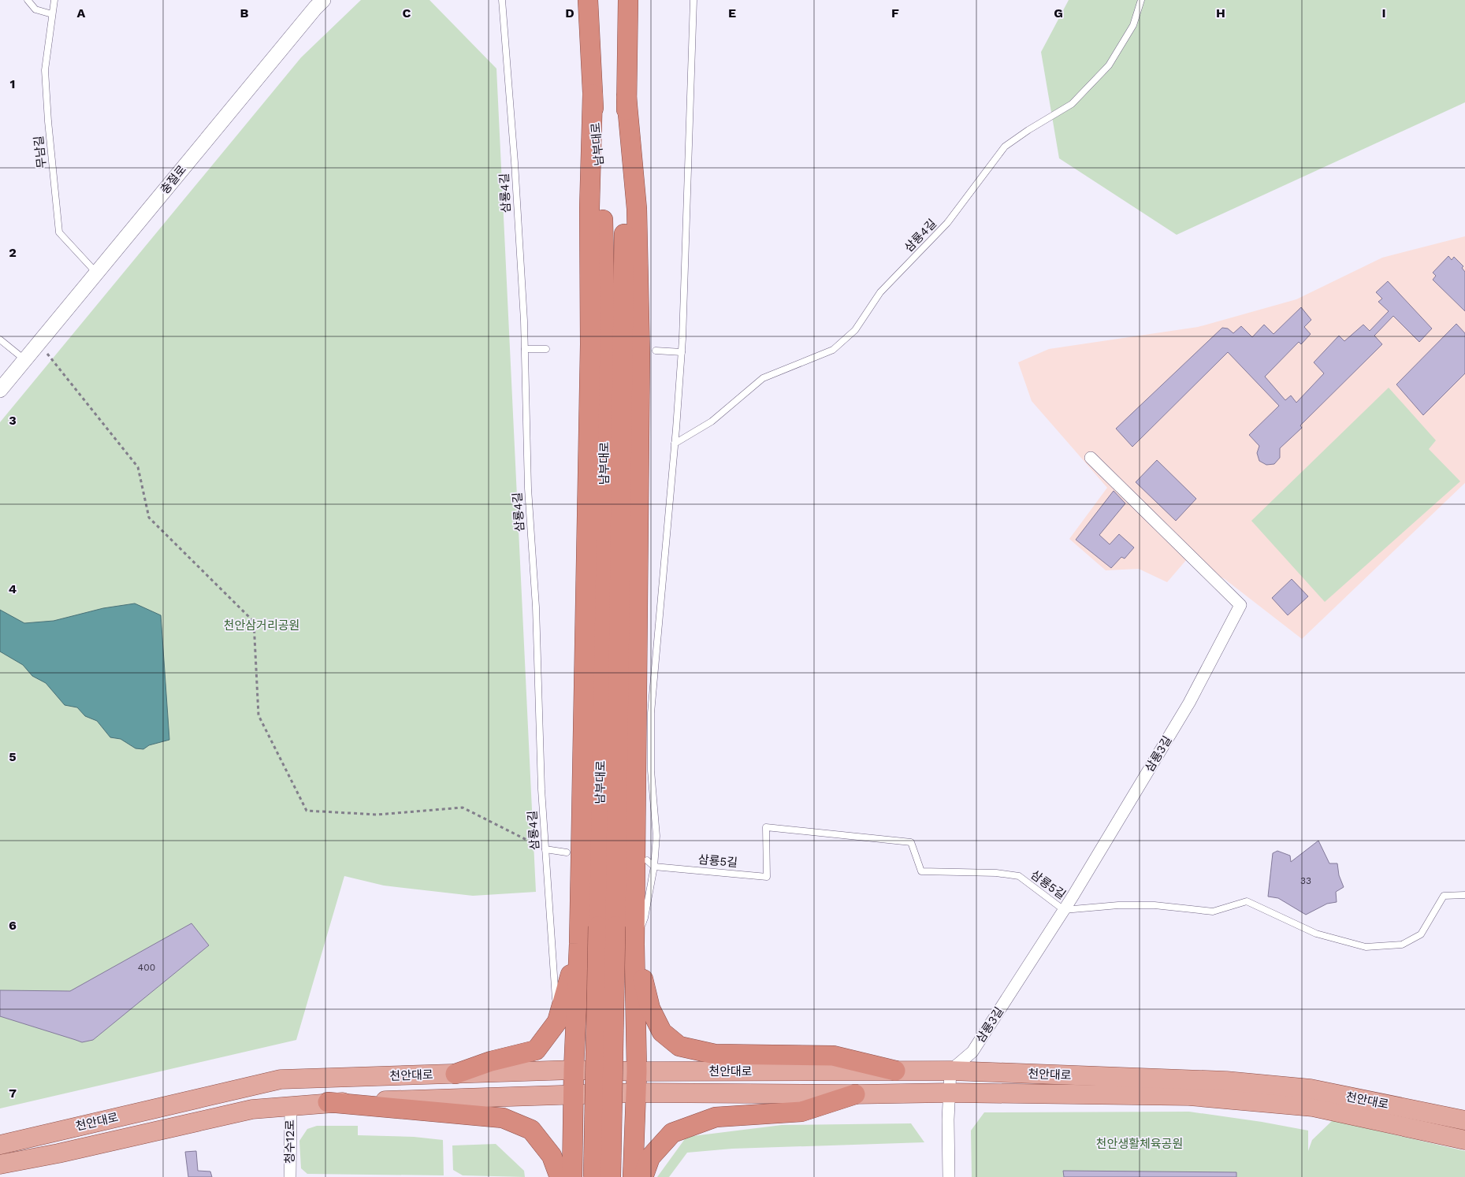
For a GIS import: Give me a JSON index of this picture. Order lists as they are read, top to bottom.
{
  "streets": {
    "highway": ["남부대로"],
    "main road": ["천안대로"],
    "street": ["충절로", "삼룡3길", "청수12로"],
    "lane": ["무남길", "삼룡4길", "삼룡5길"]
  },
  "crossings": [
    ["무남길", "충절로"],
    ["삼룡3길", "삼룡5길"],
    ["삼룡3길", "천안대로"],
    ["천안대로", "청수12로"]
  ],
  "parks": ["천안삼거리공원", "천안생활체육공원"],
  "house_numbers": ["33", "400"],
  "grid": {
    "columns": [
      "A",
      "B",
      "C",
      "D",
      "E",
      "F",
      "G",
      "H",
      "I"
    ],
    "rows": [
      "1",
      "2",
      "3",
      "4",
      "5",
      "6",
      "7"
    ]
  }
}
